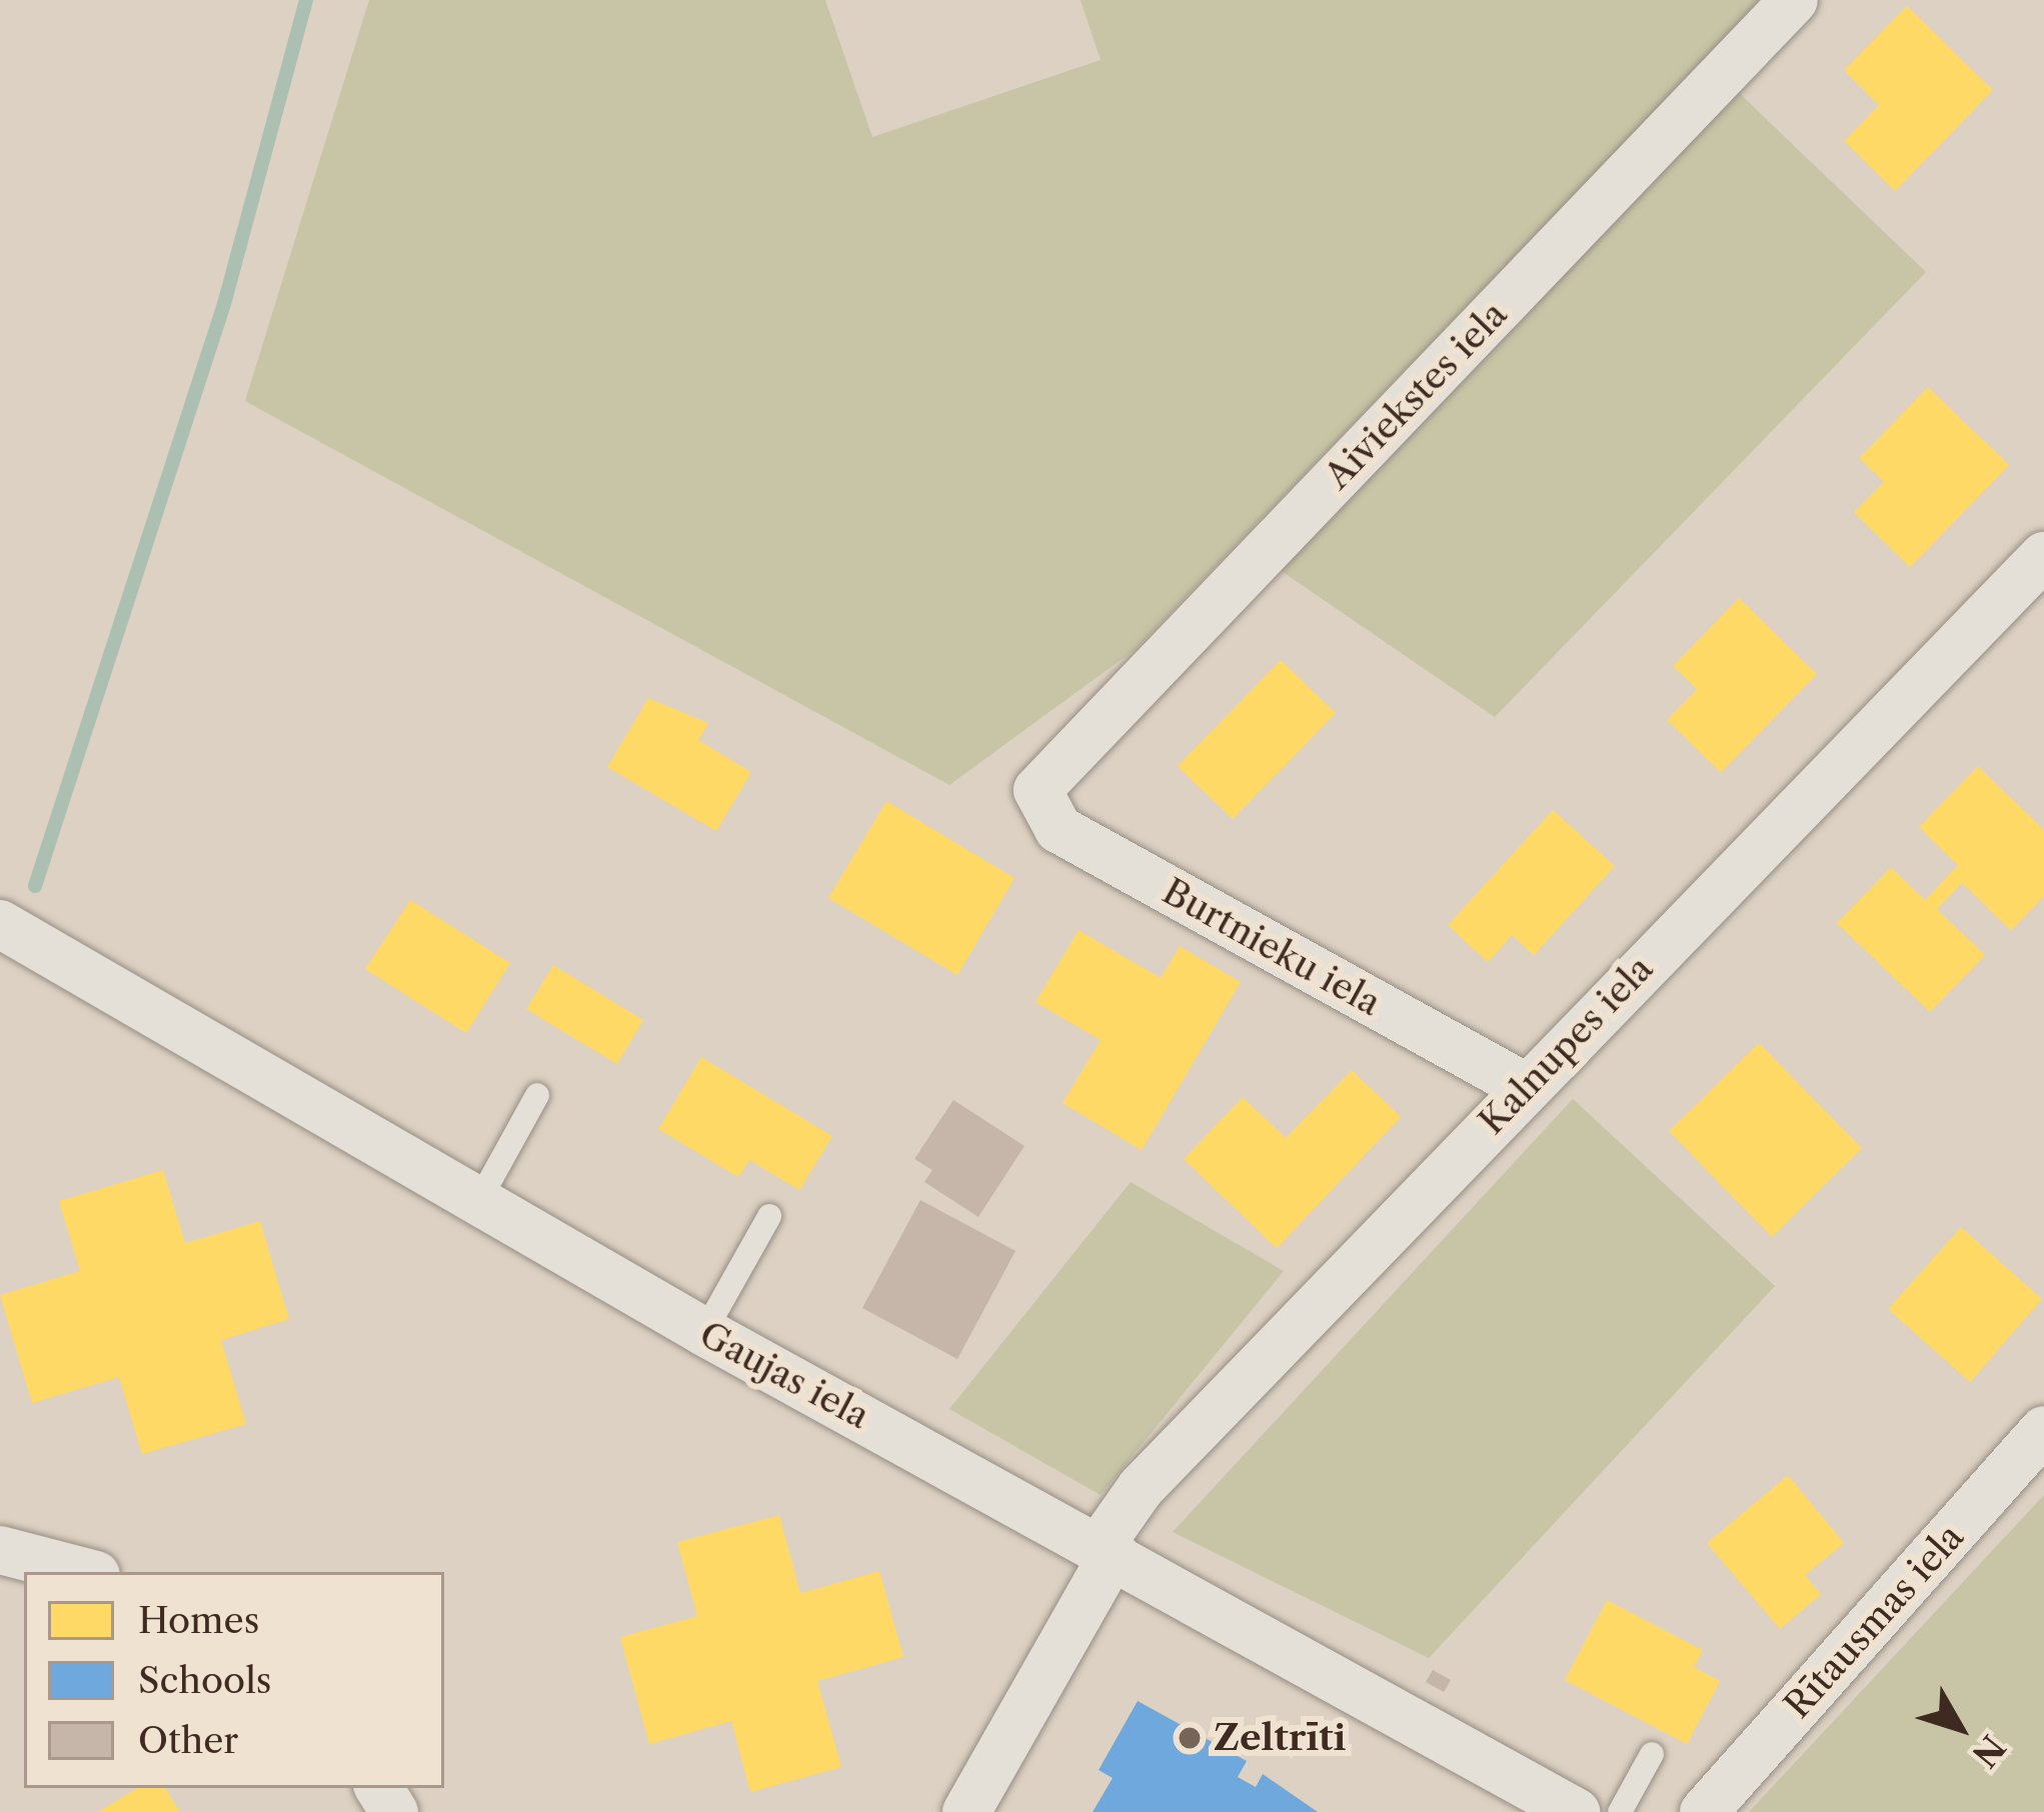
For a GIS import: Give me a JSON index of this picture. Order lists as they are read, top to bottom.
{
  "streets": {
    "street": [
      "Aiviekstes iela",
      "Burtnieku iela",
      "Kalnupes iela",
      "Gaujas iela",
      "Rītausmas iela"
    ]
  },
  "crossings": [
    ["Aiviekstes iela", "Burtnieku iela"],
    ["Burtnieku iela", "Kalnupes iela"],
    ["Kalnupes iela", "Gaujas iela"]
  ],
  "places": ["Zeltrīti"],
  "legend": ["Homes", "Schools", "Other"],
  "north": "bottom right"
}
